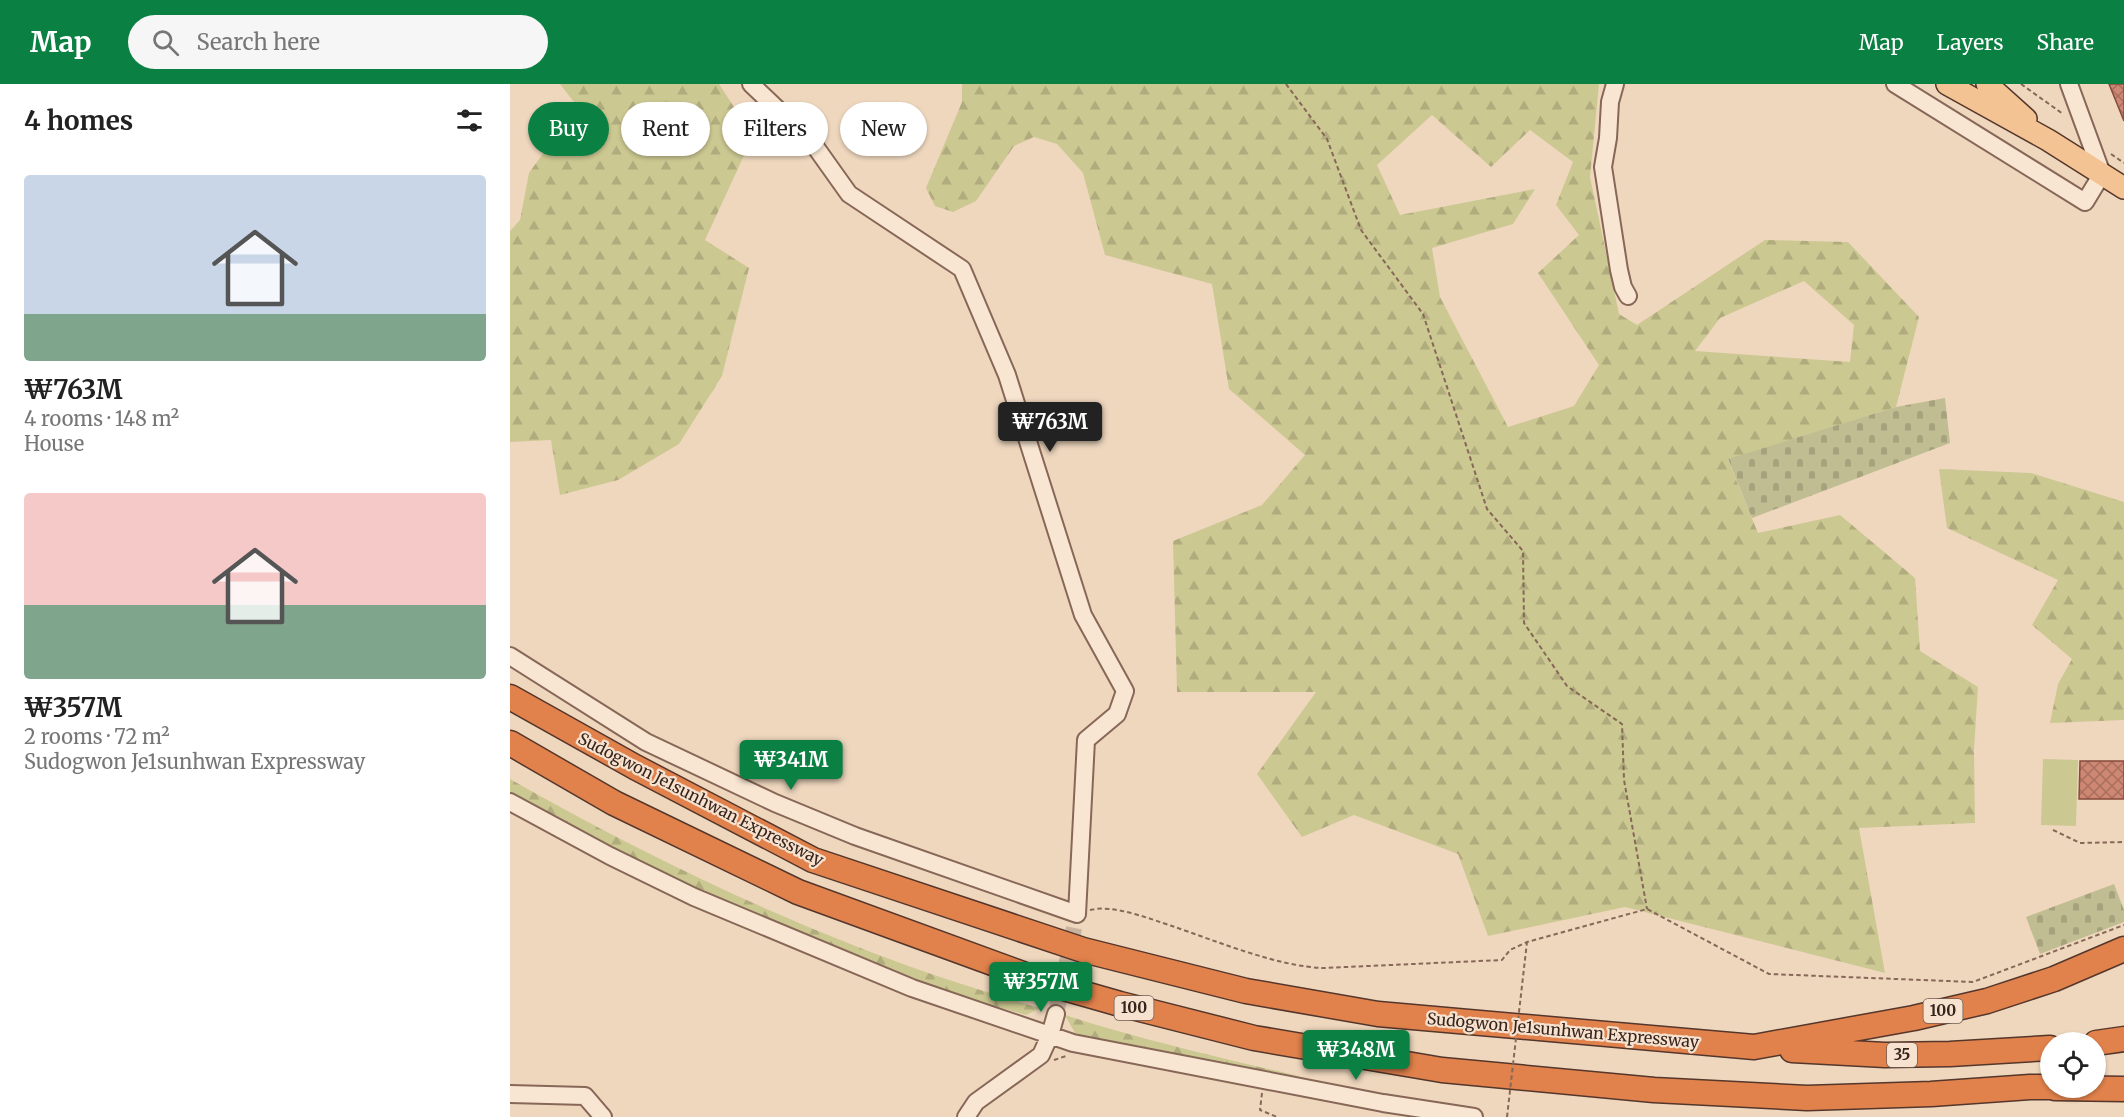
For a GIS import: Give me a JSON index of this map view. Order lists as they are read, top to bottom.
{
  "streets": {
    "highway": ["Sudogwon Je1sunhwan Expressway", "100", "35"]
  },
  "crossings": [
    ["Sudogwon Je1sunhwan Expressway", "35"]
  ],
  "page": {
    "header": "Map",
    "search": "Search here",
    "nav": ["Map", "Layers", "Share"],
    "heading": "4 homes",
    "chip": [
      "Buy",
      "Rent",
      "Filters",
      "New"
    ],
    "list": [
      {
        "name": "₩763M",
        "note": "4 rooms · 148 m² · House"
      },
      {
        "name": "₩357M",
        "note": "2 rooms · 72 m² · Sudogwon Je1sunhwan Expressway"
      }
    ],
    "price": [
      "₩763M",
      "₩341M",
      "₩357M",
      "₩348M"
    ]
  }
}
